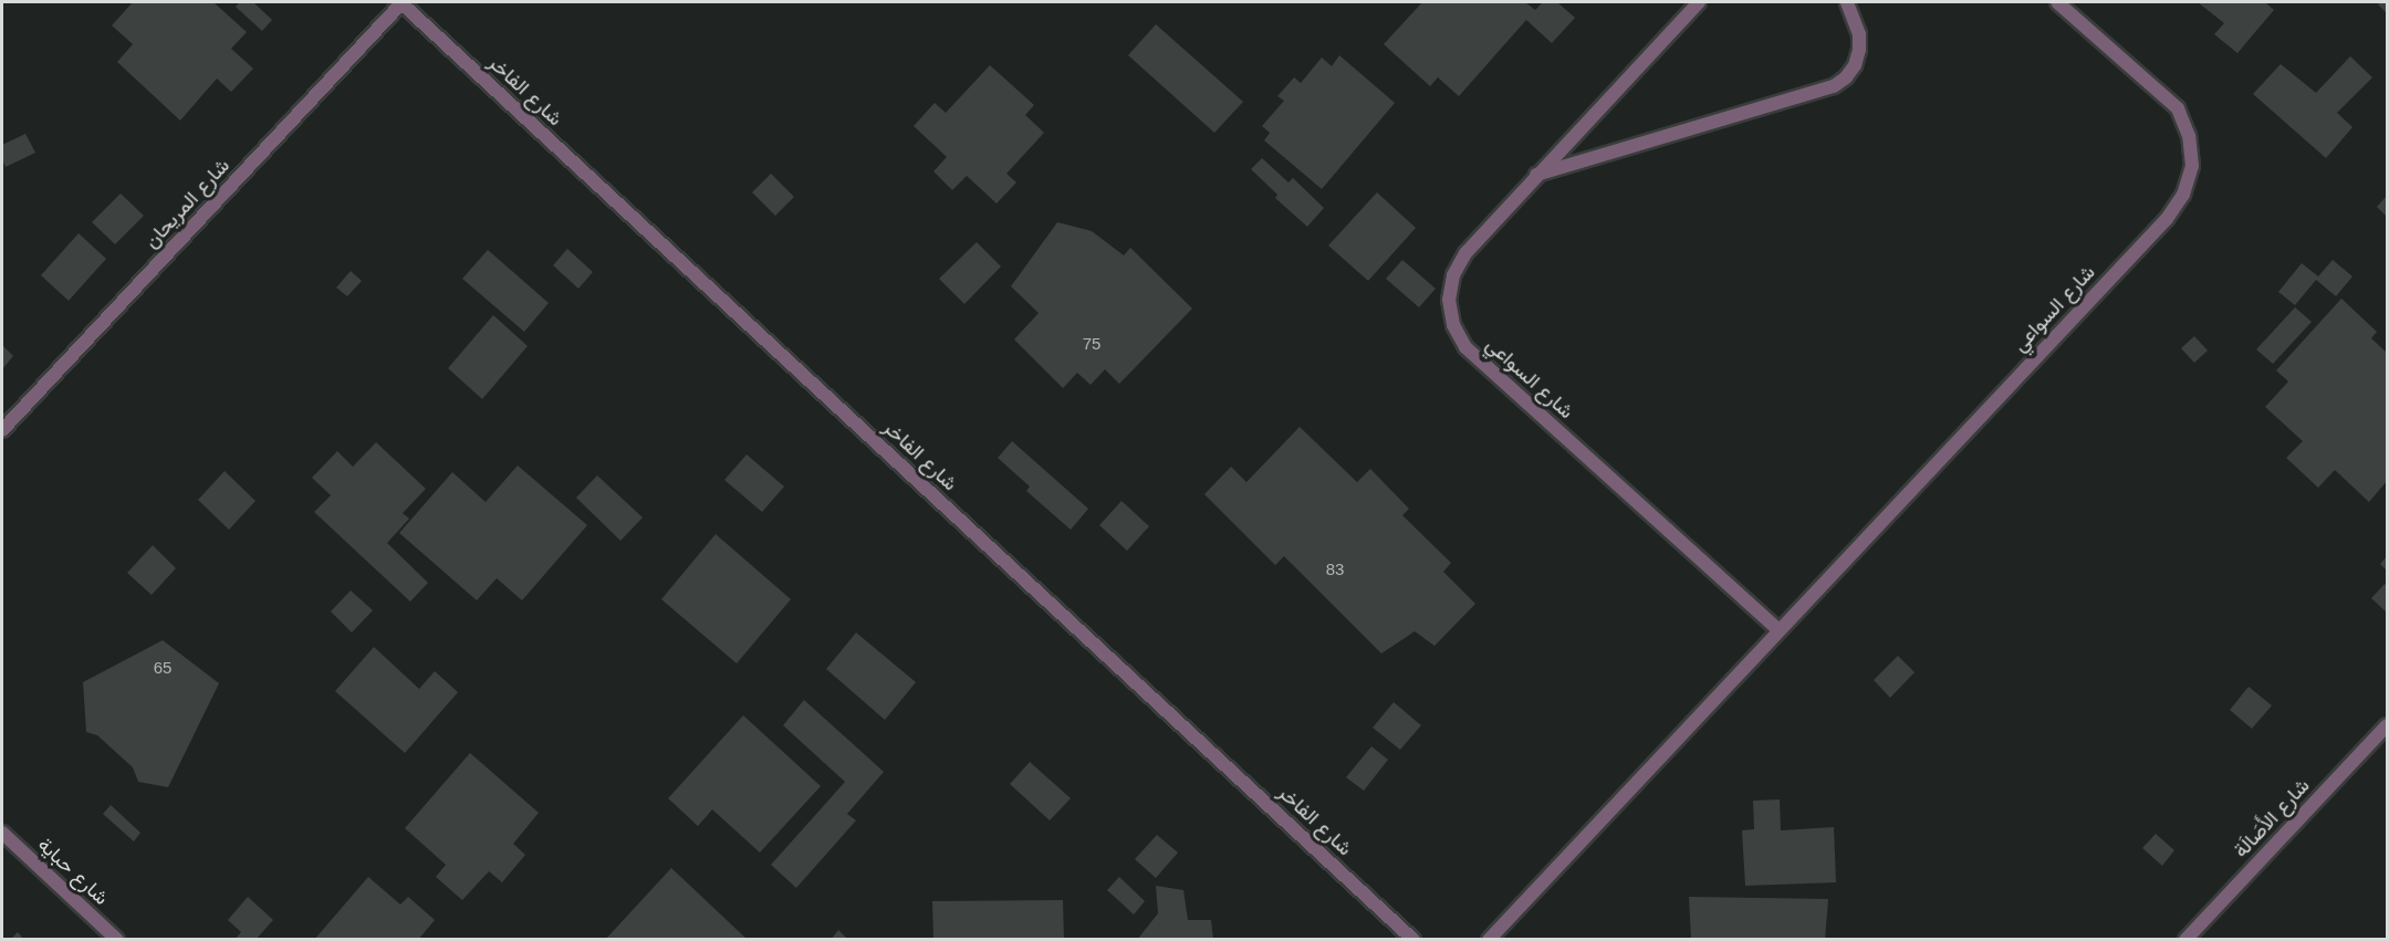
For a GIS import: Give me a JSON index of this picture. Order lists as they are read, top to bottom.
{
  "streets": {
    "street": [
      "شارع الفاخر",
      "شارع المريحان",
      "شارع السواعي",
      "شارع الأَصَالَة",
      "شارع حباية"
    ]
  },
  "crossings": [
    ["شارع الفاخر", "شارع المريحان"]
  ],
  "house_numbers": ["75", "83", "65"]
}
